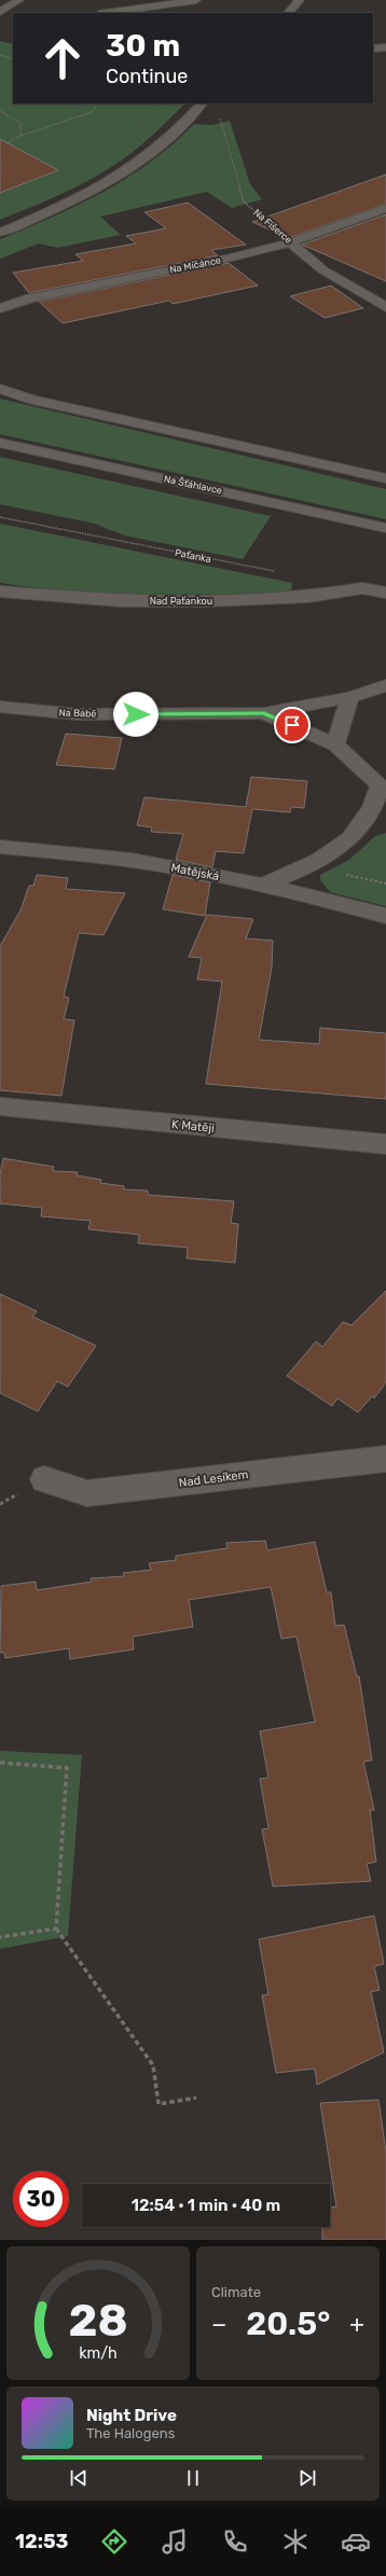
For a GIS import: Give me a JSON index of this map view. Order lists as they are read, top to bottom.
{
  "streets": {
    "street": [
      "Na Fišerce",
      "Na Míčánce",
      "Na Šťáhlavce",
      "Nad Paťankou",
      "Na Babě",
      "Matějská",
      "K Matěji",
      "Nad Lesíkem"
    ],
    "path": ["Paťanka"]
  },
  "crossings": [
    ["Na Fišerce", "Na Míčánce"]
  ],
  "page": {
    "turn": ["30 m", "Continue"],
    "limit": "30",
    "trip": "12:54 · 1 min · 40 m",
    "tile": "Climate",
    "heat": ["−", "20.5°", "+"],
    "song": ["Night Drive", "The Halogens"],
    "tabs": "12:53",
    "gauge": ["28", "km/h"]
  }
}
